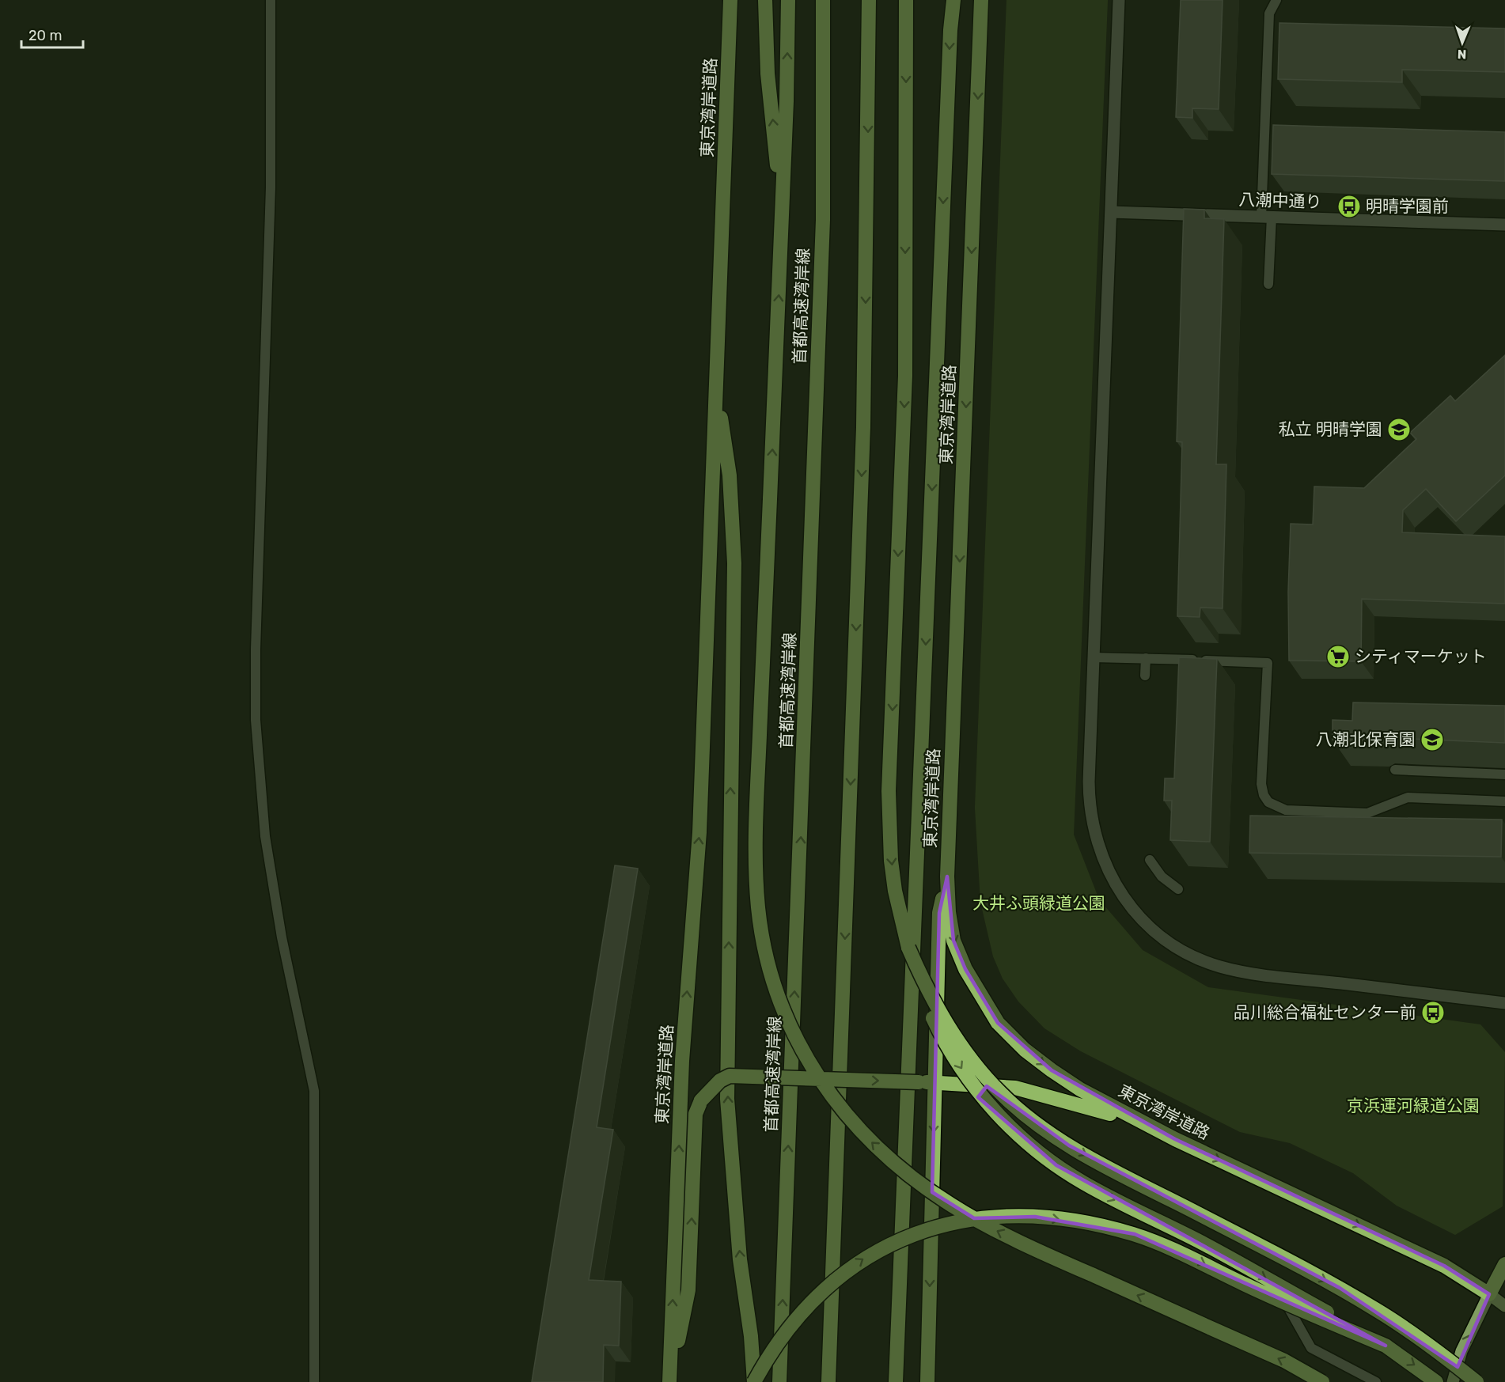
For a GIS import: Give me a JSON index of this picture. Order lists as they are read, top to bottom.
{
  "streets": {
    "highway": ["東京湾岸道路", "首都高速湾岸線"],
    "street": ["八潮中通り"]
  },
  "parks": ["大井ふ頭緑道公園", "京浜運河緑道公園"],
  "places": {
    "bus stop": ["明晴学園前", "品川総合福祉センター前"],
    "school or university": ["私立 明晴学園", "八潮北保育園"],
    "supermarket": ["シティマーケット"]
  },
  "scale_bar": "20 m",
  "north": "bottom"
}
